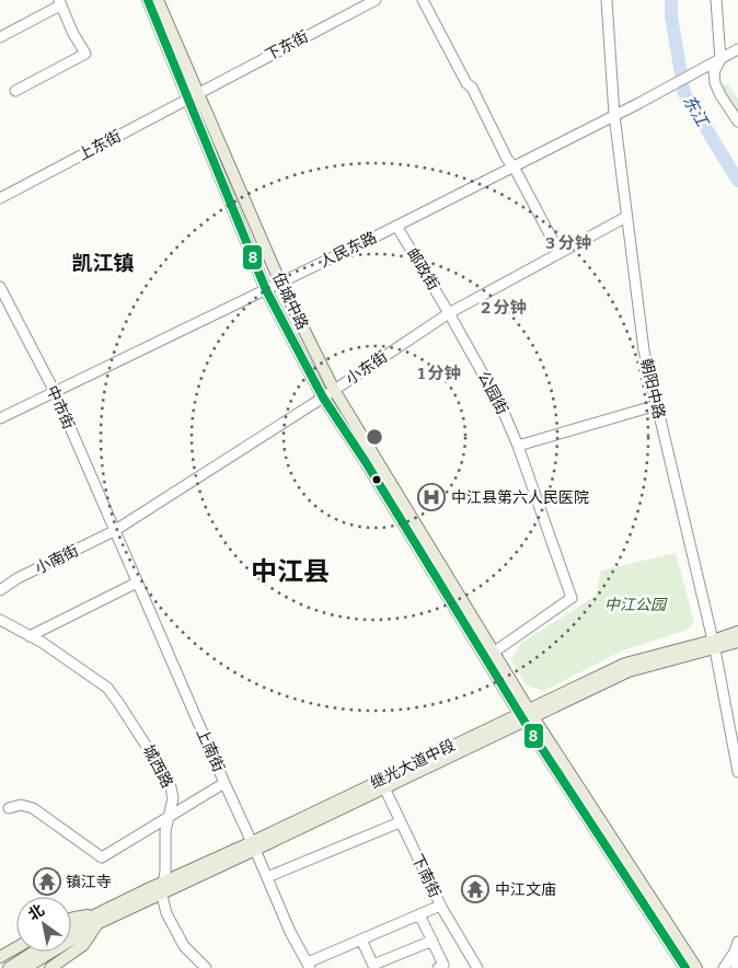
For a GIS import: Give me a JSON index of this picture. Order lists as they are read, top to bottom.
{
  "streets": {
    "main road": ["伍城中路", "继光大道中段"],
    "street": [
      "下东街",
      "上东街",
      "人民东路",
      "邮政街",
      "小东街",
      "朝阳中路",
      "公园街",
      "中市街",
      "小南街",
      "上南街",
      "城西路",
      "下南街"
    ]
  },
  "crossings": [
    ["下东街", "上东街"],
    ["下东街", "伍城中路"],
    ["上东街", "伍城中路"],
    ["人民东路", "邮政街"],
    ["人民东路", "伍城中路"],
    ["人民东路", "朝阳中路"],
    ["人民东路", "中市街"],
    ["邮政街", "小东街"],
    ["邮政街", "公园街"],
    ["伍城中路", "小东街"],
    ["伍城中路", "公园街"],
    ["小东街", "朝阳中路"],
    ["小东街", "公园街"],
    ["小东街", "中市街"],
    ["小东街", "小南街"],
    ["小东街", "上南街"],
    ["朝阳中路", "继光大道中段"],
    ["中市街", "小南街"],
    ["中市街", "上南街"],
    ["小南街", "上南街"],
    ["上南街", "继光大道中段"],
    ["继光大道中段", "城西路"],
    ["继光大道中段", "下南街"]
  ],
  "districts": ["凯江镇", "中江县"],
  "water": ["东江"],
  "parks": ["中江公园"],
  "places": {
    "hospital": ["中江县第六人民医院"],
    "temple": ["镇江寺", "中江文庙"]
  },
  "lines": ["transit line 8"],
  "north": "top left",
  "rings": ["3 分钟", "2 分钟", "1 分钟"]
}
